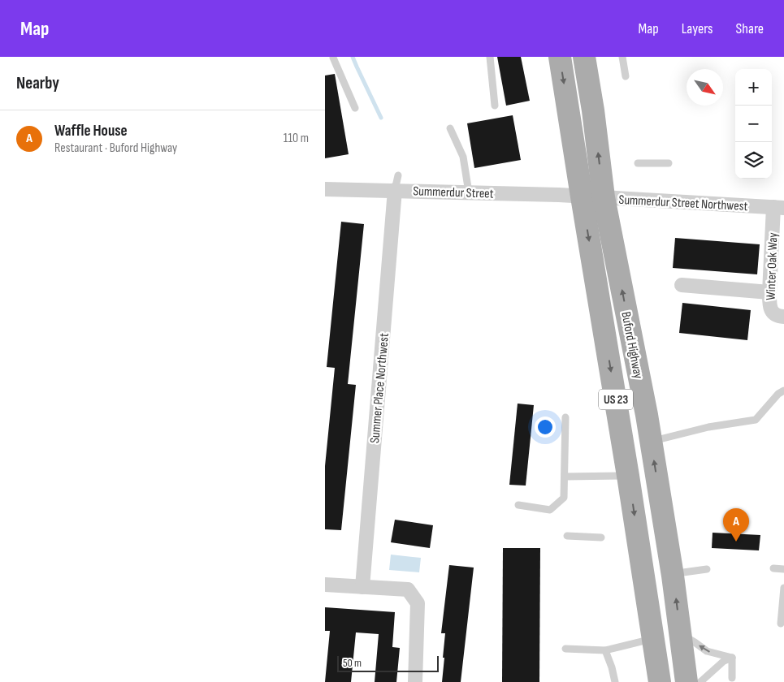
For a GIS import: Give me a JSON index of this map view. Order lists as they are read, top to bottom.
{
  "streets": {
    "main road": ["Buford Highway", "US 23"],
    "street": [
      "Summerdur Street",
      "Summerdur Street Northwest",
      "Winter Oak Way",
      "Summer Place Northwest"
    ]
  },
  "crossings": [
    ["Summerdur Street", "Summerdur Street Northwest"],
    ["Summerdur Street", "Buford Highway"],
    ["Summerdur Street", "Summer Place Northwest"],
    ["Summerdur Street Northwest", "Winter Oak Way"],
    ["Summerdur Street Northwest", "Buford Highway"]
  ],
  "scale_bar": "50 m",
  "north": "bottom right",
  "page": {
    "header": "Map",
    "nav": ["Map", "Layers", "Share"],
    "heading": "Nearby",
    "map_buttons": ["+", "−"],
    "list": [
      {
        "mark": "A",
        "name": "Waffle House",
        "note": "Restaurant · Buford Highway",
        "value": "110 m"
      }
    ],
    "pins": "A",
    "scale": "50 m"
  }
}
